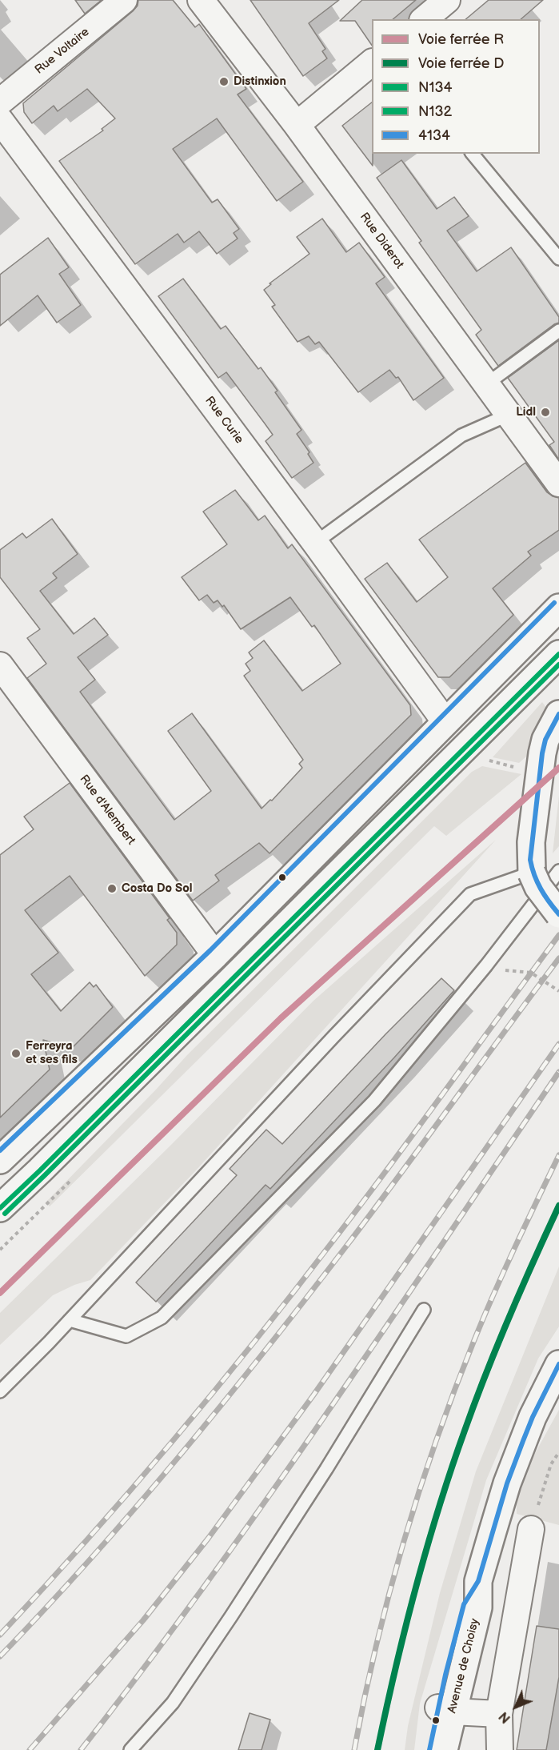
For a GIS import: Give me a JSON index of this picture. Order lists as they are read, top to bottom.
{
  "streets": {
    "main road": ["Avenue de Choisy"],
    "street": [
      "Rue Voltaire",
      "Rue Diderot",
      "Rue Curie",
      "Rue d'Alembert"
    ]
  },
  "places": [
    "Distinxion",
    "Lidl",
    "Costa Do Sol",
    "Ferreyra et ses fils"
  ],
  "lines": [
    "transit line N134",
    "transit line N132",
    "transit line 4134",
    "rail line R",
    "rail line D"
  ],
  "legend": [
    "Voie ferrée R",
    "Voie ferrée D",
    "N134",
    "N132",
    "4134"
  ],
  "north": "bottom left"
}
